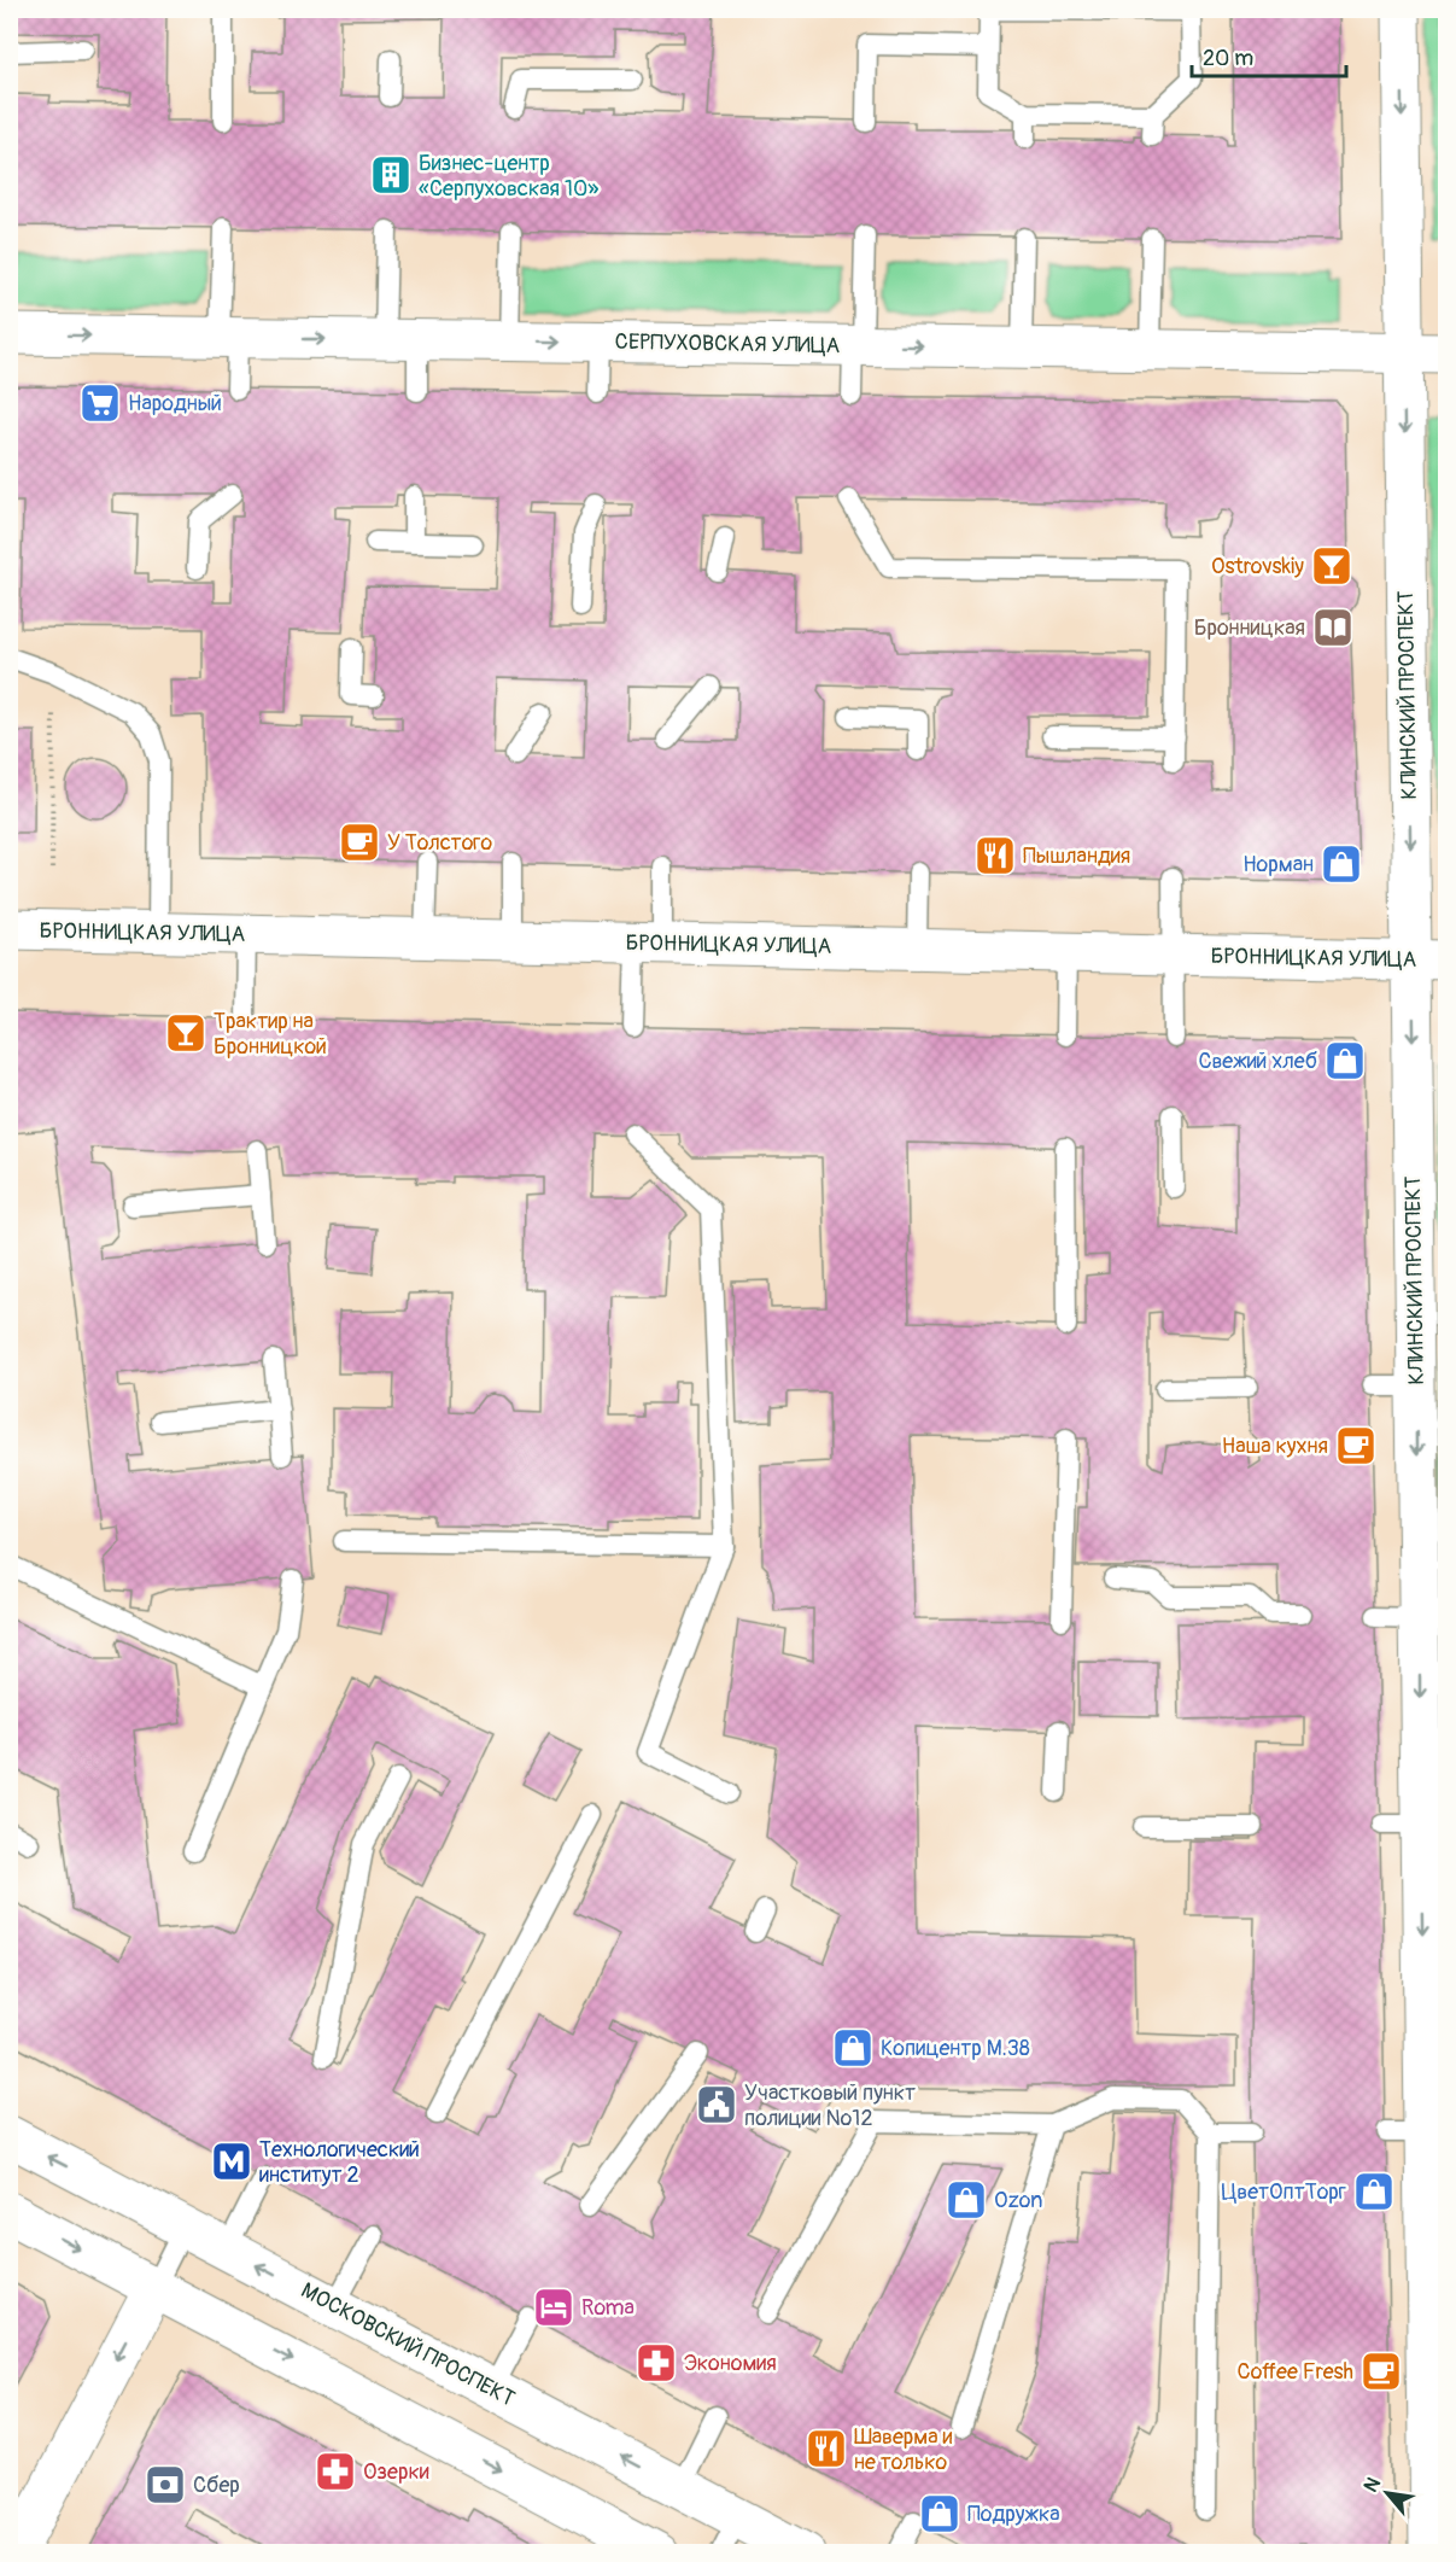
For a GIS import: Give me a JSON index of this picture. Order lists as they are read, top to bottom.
{
  "streets": {
    "street": [
      "СЕРПУХОВСКАЯ УЛИЦА",
      "КЛИНСКИЙ ПРОСПЕКТ",
      "БРОННИЦКАЯ УЛИЦА",
      "МОСКОВСКИЙ ПРОСПЕКТ"
    ]
  },
  "crossings": [
    ["СЕРПУХОВСКАЯ УЛИЦА", "КЛИНСКИЙ ПРОСПЕКТ"],
    ["КЛИНСКИЙ ПРОСПЕКТ", "БРОННИЦКАЯ УЛИЦА"]
  ],
  "one_way": ["СЕРПУХОВСКАЯ УЛИЦА", "КЛИНСКИЙ ПРОСПЕКТ"],
  "places": {
    "building": ["Бизнес-центр «Серпуховская 10»"],
    "supermarket": ["Народный"],
    "bar": ["Ostrovskiy", "Трактир на Бронницкой"],
    "library": ["Бронницкая"],
    "cafe": ["У Толстого", "Наша кухня", "Coffee Fresh"],
    "restaurant": ["Пышландия", "Шаверма и не только"],
    "shop": [
      "Норман",
      "Свежий хлеб",
      "Копицентр М.38",
      "ЦветОптТорг",
      "Ozon",
      "Подружка"
    ],
    "public building": ["Участковый пункт полиции №12"],
    "metro station": ["Технологический институт 2"],
    "hotel": ["Roma"],
    "pharmacy": ["Экономия", "Озерки"],
    "bank": ["Сбер"]
  },
  "scale_bar": "20 m",
  "north": "top left"
}
